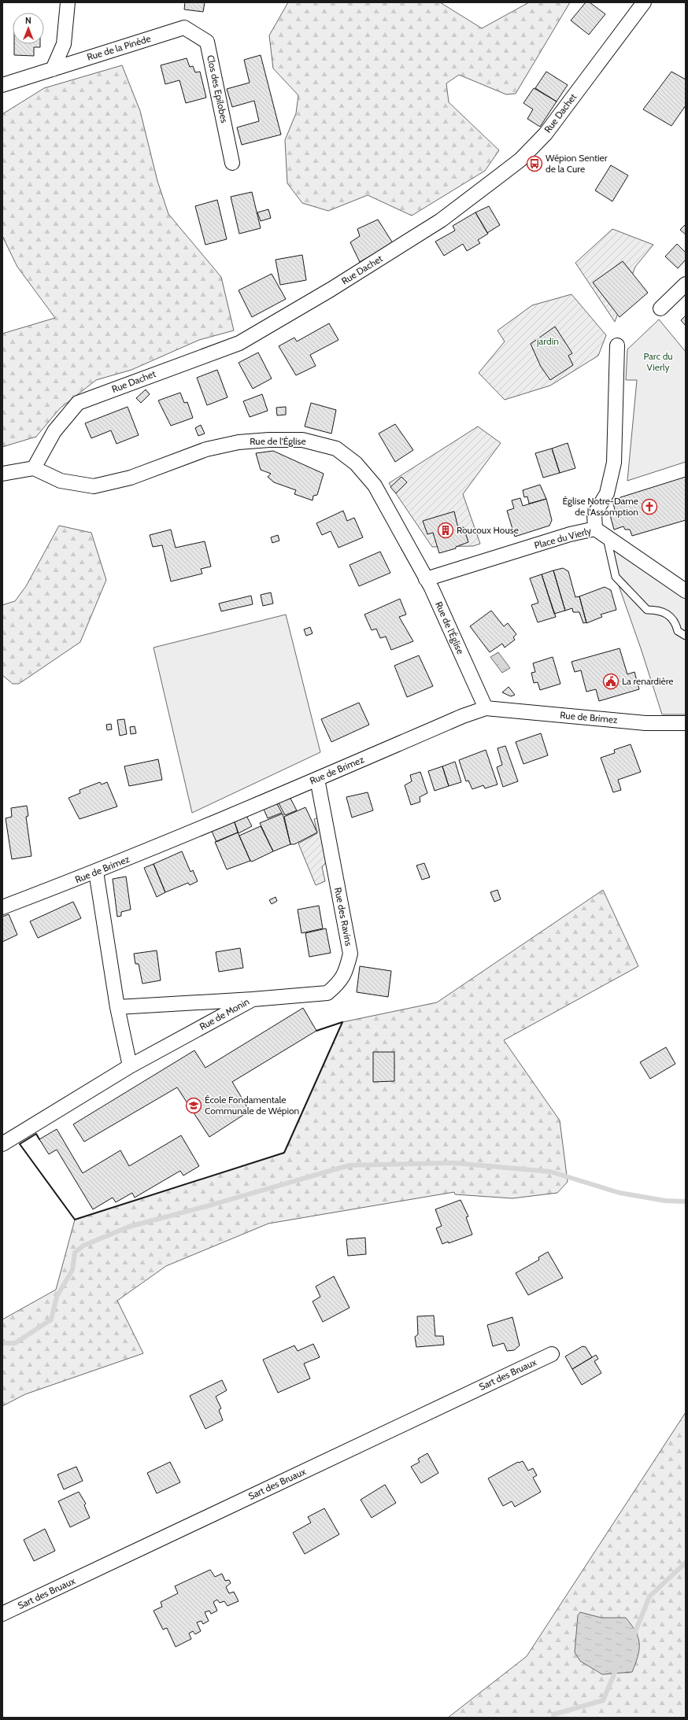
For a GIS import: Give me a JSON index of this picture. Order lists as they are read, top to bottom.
{
  "streets": {
    "street": [
      "Rue de la Pinède",
      "Clos des Epilobes",
      "Rue Dachet",
      "Rue de l'Église",
      "Place du Vierly",
      "Rue de Brimez",
      "Rue des Ravins",
      "Rue de Monin",
      "Sart des Bruaux"
    ]
  },
  "crossings": [
    ["Rue de la Pinède", "Clos des Epilobes"],
    ["Rue Dachet", "Rue de l'Église"],
    ["Rue de l'Église", "Place du Vierly"],
    ["Rue de l'Église", "Rue de Brimez"],
    ["Rue de Brimez", "Rue des Ravins"],
    ["Rue des Ravins", "Rue de Monin"]
  ],
  "parks": ["jardin", "Parc du Vierly"],
  "places": {
    "bus stop": ["Wépion Sentier de la Cure"],
    "church": ["Église Notre-Dame de l'Assomption"],
    "building": ["Roucoux House"],
    "public building": ["La renardière"],
    "school or university": ["École Fondamentale Communale de Wépion"]
  },
  "north": "top"
}
